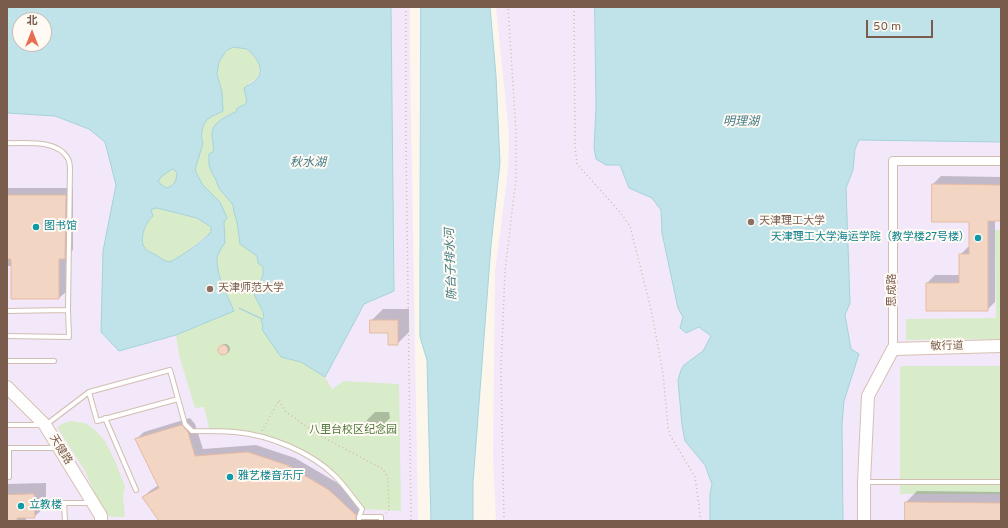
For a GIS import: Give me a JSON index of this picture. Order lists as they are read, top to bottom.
{
  "streets": {
    "street": ["思成路", "敏行道", "天健路"]
  },
  "crossings": [
    ["思成路", "敏行道"]
  ],
  "water": ["明理湖", "秋水湖", "陈台子排水河"],
  "parks": ["八里台校区纪念园"],
  "places": [
    "天津理工大学",
    "图书馆",
    "天津理工大学海运学院（教学楼27号楼）",
    "天津师范大学",
    "雅艺楼音乐厅",
    "立教楼"
  ],
  "scale_bar": "50 m",
  "north": "top"
}
